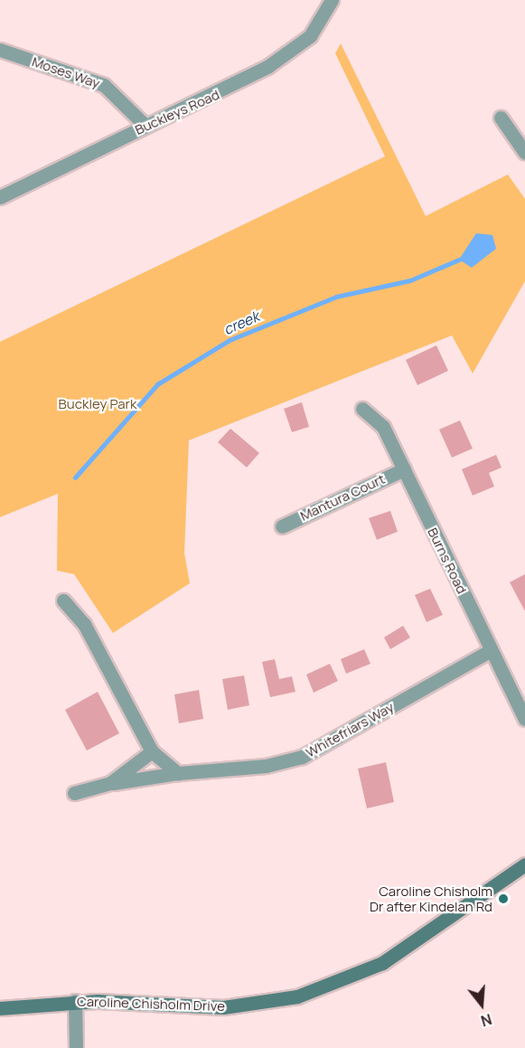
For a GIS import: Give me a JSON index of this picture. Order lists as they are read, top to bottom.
{
  "streets": {
    "main road": ["Caroline Chisholm Drive"],
    "street": [
      "Moses Way",
      "Buckleys Road",
      "Mantura Court",
      "Burns Road",
      "Whitefriars Way"
    ]
  },
  "crossings": [
    ["Moses Way", "Buckleys Road"],
    ["Mantura Court", "Burns Road"],
    ["Burns Road", "Whitefriars Way"]
  ],
  "water": ["creek"],
  "parks": ["Buckley Park"],
  "places": ["Caroline Chisholm Dr after Kindelan Rd"],
  "north": "bottom"
}
